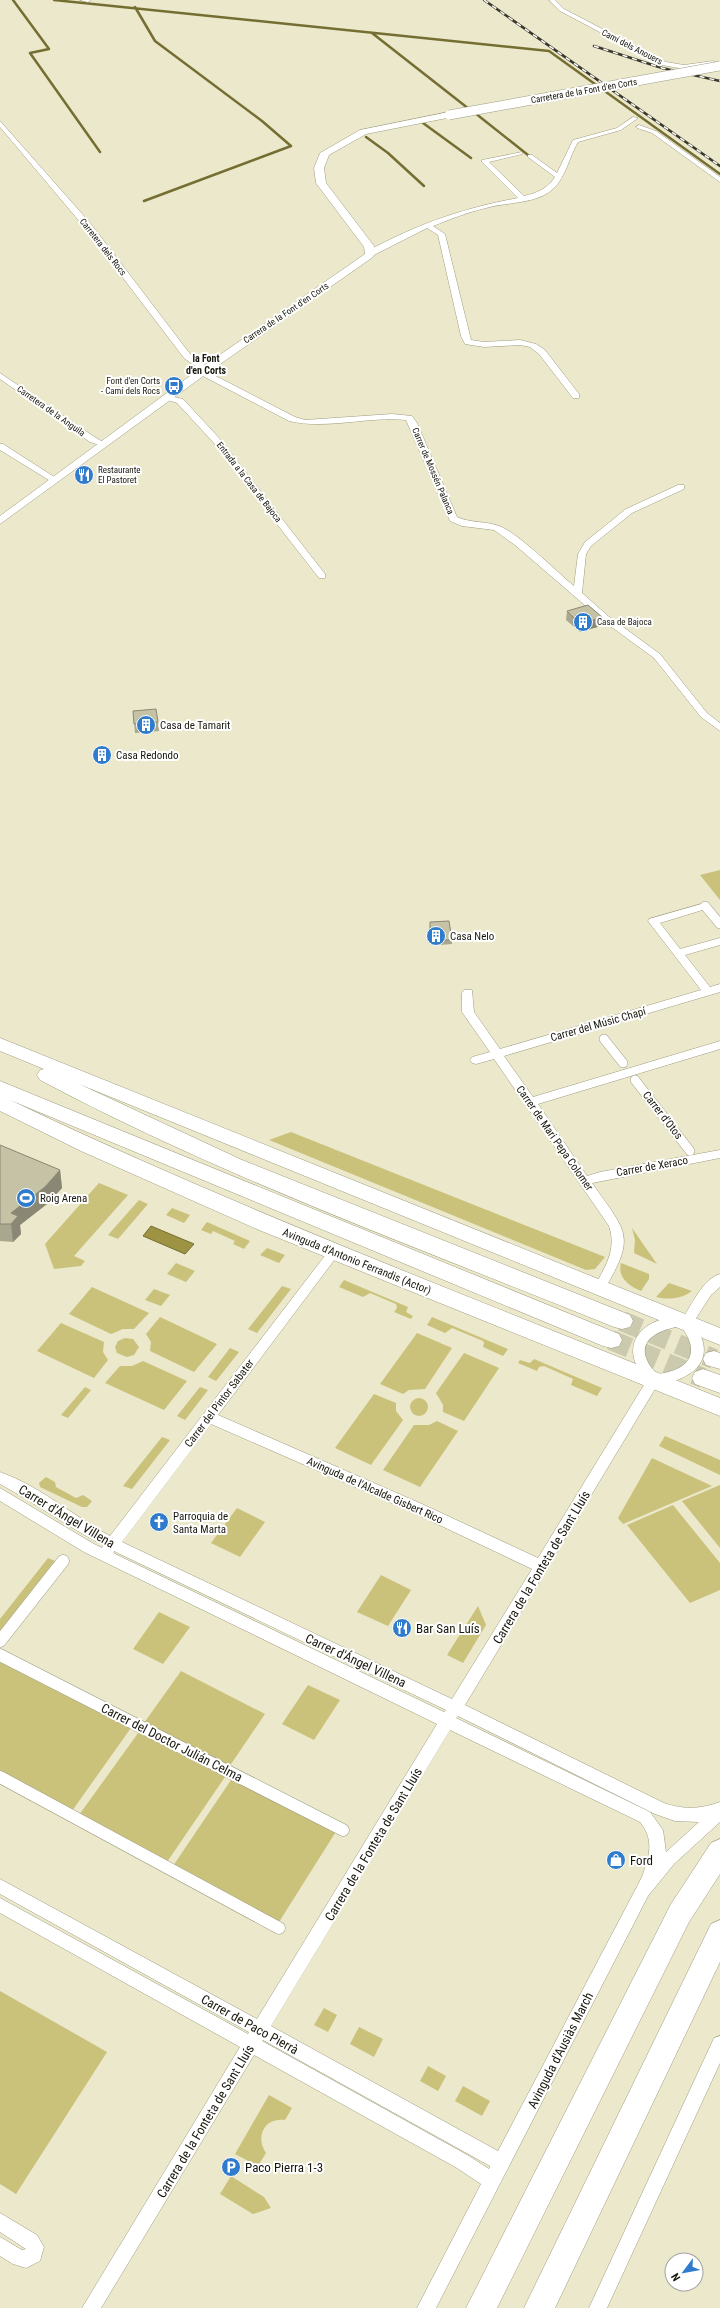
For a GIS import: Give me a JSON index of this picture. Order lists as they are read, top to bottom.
{
  "streets": {
    "main road": ["Avinguda d'Antonio Ferrandis (Actor)"],
    "street": [
      "Camí dels Anouers",
      "Carretera de la Font d'en Corts",
      "Carretera dels Rocs",
      "Carrera de la Font d'en Corts",
      "Carretera de la Anguila",
      "Carrer de Mossén Palanca",
      "Entrada a la Casa de Bajoca",
      "Carrer del Músic Chapí",
      "Carrer d'Otos",
      "Carrer de Mari Pepa Colomer",
      "Carrer de Xeraco",
      "Carrer del Pintor Sabater",
      "Avinguda de l'Alcalde Gisbert Rico",
      "Carrer d'Ángel Villena",
      "Carrera de la Fonteta de Sant Lluís",
      "Carrer del Doctor Julián Celma",
      "Carrer de Paco Pierrà",
      "Avinguda d'Ausiàs March"
    ]
  },
  "crossings": [
    ["Carretera de la Font d'en Corts", "Carrera de la Font d'en Corts"],
    ["Carretera dels Rocs", "Carrera de la Font d'en Corts"],
    ["Carretera dels Rocs", "Carrer de Mossén Palanca"],
    ["Carrera de la Font d'en Corts", "Carretera de la Anguila"],
    ["Carrera de la Font d'en Corts", "Carrer de Mossén Palanca"],
    ["Carrera de la Font d'en Corts", "Entrada a la Casa de Bajoca"],
    ["Carrer del Músic Chapí", "Carrer de Mari Pepa Colomer"],
    ["Carrer de Mari Pepa Colomer", "Carrer de Xeraco"],
    ["Avinguda d'Antonio Ferrandis (Actor)", "Carrer del Pintor Sabater"],
    ["Avinguda d'Antonio Ferrandis (Actor)", "Carrera de la Fonteta de Sant Lluís"],
    ["Carrer del Pintor Sabater", "Avinguda de l'Alcalde Gisbert Rico"],
    ["Carrer del Pintor Sabater", "Carrer d'Ángel Villena"],
    ["Avinguda de l'Alcalde Gisbert Rico", "Carrera de la Fonteta de Sant Lluís"],
    ["Carrer d'Ángel Villena", "Carrera de la Fonteta de Sant Lluís"],
    ["Carrer d'Ángel Villena", "Avinguda d'Ausiàs March"],
    ["Carrera de la Fonteta de Sant Lluís", "Carrer de Paco Pierrà"],
    ["Carrer de Paco Pierrà", "Avinguda d'Ausiàs March"]
  ],
  "districts": ["la Font d'en Corts"],
  "places": {
    "bus stop": ["Font d'en Corts - Camí dels Rocs"],
    "restaurant": ["Restaurante El Pastoret", "Bar San Luís"],
    "building": [
      "Casa de Bajoca",
      "Casa de Tamarit",
      "Casa Redondo",
      "Casa Nelo"
    ],
    "sports": ["Roig Arena"],
    "church": ["Parroquia de Santa Marta"],
    "shop": ["Ford"],
    "parking": ["Paco Pierra 1-3"]
  },
  "north": "bottom left"
}
